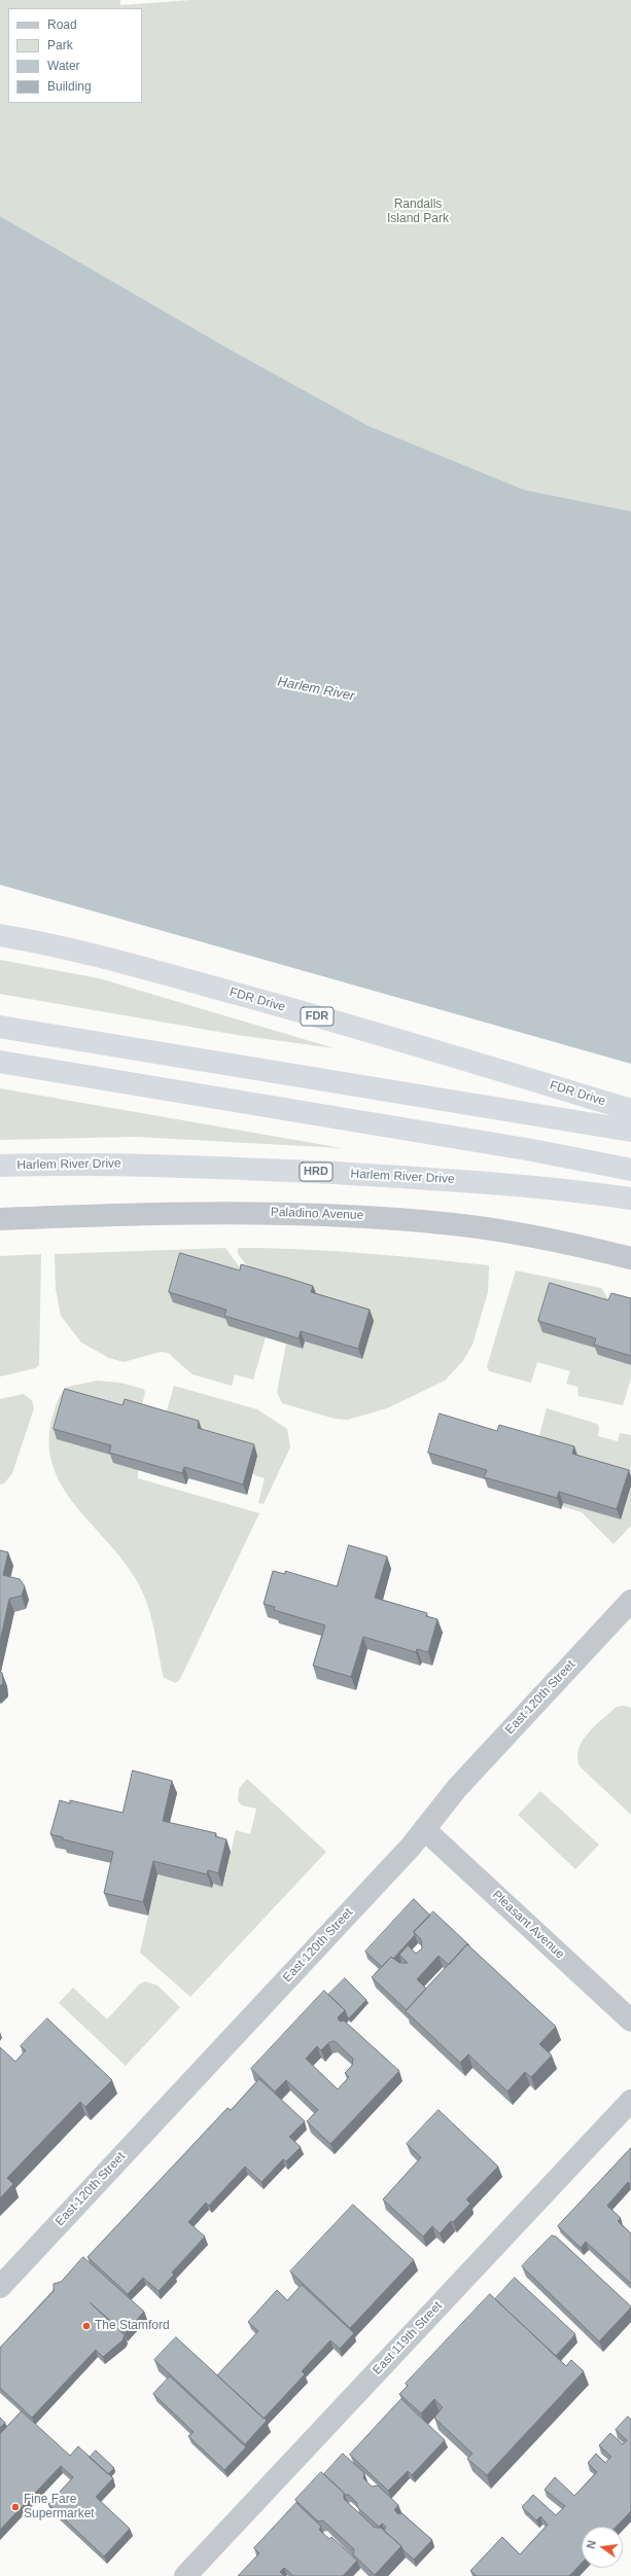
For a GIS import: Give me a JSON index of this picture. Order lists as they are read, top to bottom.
{
  "streets": {
    "highway": [
      "FDR Drive",
      "FDR",
      "Harlem River Drive",
      "HRD"
    ],
    "street": [
      "Paladino Avenue",
      "East 120th Street",
      "Pleasant Avenue",
      "East 119th Street"
    ]
  },
  "crossings": [
    ["East 120th Street", "Pleasant Avenue"]
  ],
  "water": ["Harlem River"],
  "parks": ["Randalls Island Park"],
  "places": ["The Stamford", "Fine Fare Supermarket"],
  "legend": [
    "Road",
    "Park",
    "Water",
    "Building"
  ],
  "north": "left"
}
